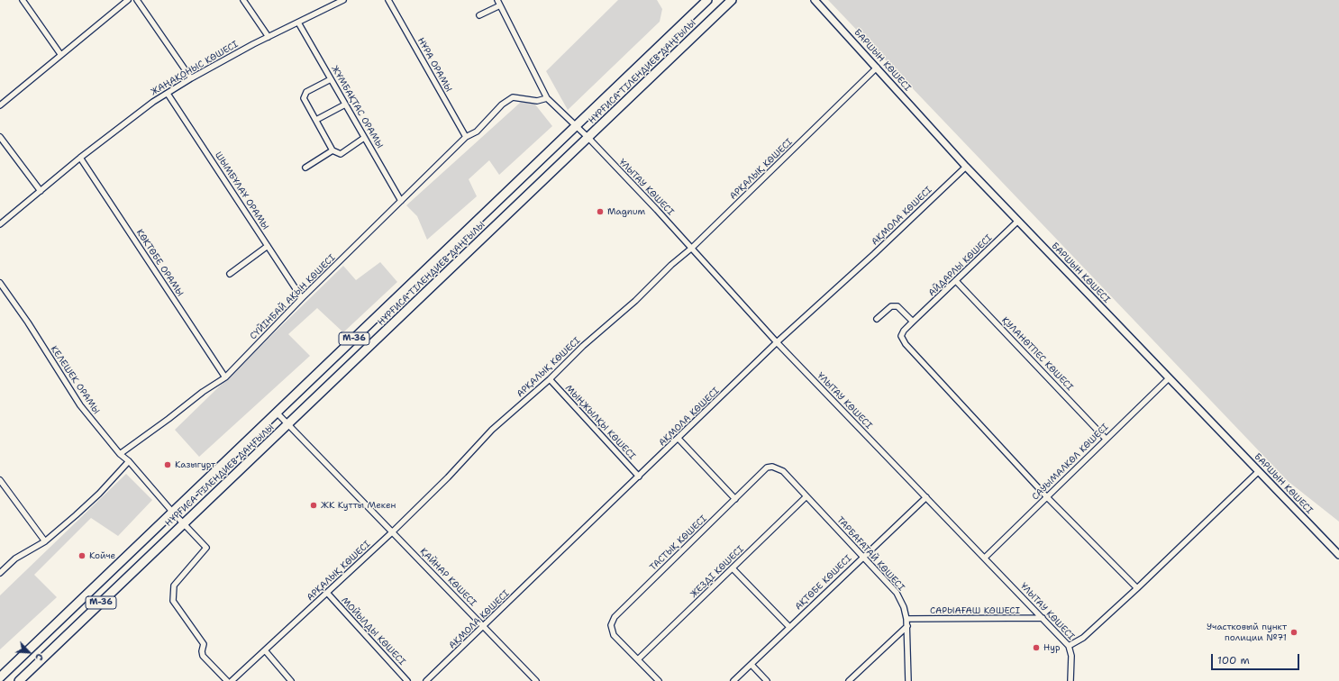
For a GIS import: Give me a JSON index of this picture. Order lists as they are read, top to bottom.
{
  "streets": {
    "main road": ["НҰРҒИСА ТІЛЕНДИЕВ ДАҢҒЫЛЫ", "M-36"],
    "street": [
      "БАРШЫН КӨШЕСІ",
      "НҰРА ОРАМЫ",
      "ЖАҢАҚОНЫС КӨШЕСІ",
      "ЖҰМБАҚТАС ОРАМЫ",
      "АРҚАЛЫҚ КӨШЕСІ",
      "ҰЛЫТАУ КӨШЕСІ",
      "ШЫМБҰЛАҰ ОРАМЫ",
      "АҚМОЛА КӨШЕСІ",
      "КӨКТӨБЕ ОРАМЫ",
      "АЙДАРЛЫ КӨШЕСІ",
      "СҮЙІНБАЙ АҚЫН КӨШЕСІ",
      "ҚУЛАНӨТПЕС КӨШЕСІ",
      "КЕЛЕШЕК ОРАМЫ",
      "МЫҢЖЫЛҚЫ КӨШЕСІ",
      "САУЫМАЛКӨЛ КӨШЕСІ",
      "ТАСТЫҚ КӨШЕСІ",
      "ТАРБАҒАТАЙ КӨШЕСІ",
      "ЖЕЗДІ КӨШЕСІ",
      "ҚАЙНАР КӨШЕСІ",
      "АҚТӨБЕ КӨШЕСІ",
      "САРЫАҒАШ КӨШЕСІ",
      "МОЙЫЛДЫ КӨШЕСІ"
    ]
  },
  "crossings": [
    ["БАРШЫН КӨШЕСІ", "АРҚАЛЫҚ КӨШЕСІ"],
    ["БАРШЫН КӨШЕСІ", "АҚМОЛА КӨШЕСІ"],
    ["БАРШЫН КӨШЕСІ", "АЙДАРЛЫ КӨШЕСІ"],
    ["БАРШЫН КӨШЕСІ", "САУЫМАЛКӨЛ КӨШЕСІ"],
    ["НҰРА ОРАМЫ", "СҮЙІНБАЙ АҚЫН КӨШЕСІ"],
    ["ЖАҢАҚОНЫС КӨШЕСІ", "ЖҰМБАҚТАС ОРАМЫ"],
    ["ЖАҢАҚОНЫС КӨШЕСІ", "ШЫМБҰЛАҰ ОРАМЫ"],
    ["ЖАҢАҚОНЫС КӨШЕСІ", "КӨКТӨБЕ ОРАМЫ"],
    ["НҰРҒИСА ТІЛЕНДИЕВ ДАҢҒЫЛЫ", "ҰЛЫТАУ КӨШЕСІ"],
    ["НҰРҒИСА ТІЛЕНДИЕВ ДАҢҒЫЛЫ", "КЕЛЕШЕК ОРАМЫ"],
    ["НҰРҒИСА ТІЛЕНДИЕВ ДАҢҒЫЛЫ", "ҚАЙНАР КӨШЕСІ"],
    ["ЖҰМБАҚТАС ОРАМЫ", "СҮЙІНБАЙ АҚЫН КӨШЕСІ"],
    ["АРҚАЛЫҚ КӨШЕСІ", "ҰЛЫТАУ КӨШЕСІ"],
    ["АРҚАЛЫҚ КӨШЕСІ", "МЫҢЖЫЛҚЫ КӨШЕСІ"],
    ["АРҚАЛЫҚ КӨШЕСІ", "ҚАЙНАР КӨШЕСІ"],
    ["АРҚАЛЫҚ КӨШЕСІ", "МОЙЫЛДЫ КӨШЕСІ"],
    ["ҰЛЫТАУ КӨШЕСІ", "АҚМОЛА КӨШЕСІ"],
    ["ҰЛЫТАУ КӨШЕСІ", "СҮЙІНБАЙ АҚЫН КӨШЕСІ"],
    ["ҰЛЫТАУ КӨШЕСІ", "САУЫМАЛКӨЛ КӨШЕСІ"],
    ["ҰЛЫТАУ КӨШЕСІ", "АҚТӨБЕ КӨШЕСІ"],
    ["ҰЛЫТАУ КӨШЕСІ", "САРЫАҒАШ КӨШЕСІ"],
    ["ШЫМБҰЛАҰ ОРАМЫ", "СҮЙІНБАЙ АҚЫН КӨШЕСІ"],
    ["АҚМОЛА КӨШЕСІ", "МЫҢЖЫЛҚЫ КӨШЕСІ"],
    ["АҚМОЛА КӨШЕСІ", "ҚАЙНАР КӨШЕСІ"],
    ["КӨКТӨБЕ ОРАМЫ", "СҮЙІНБАЙ АҚЫН КӨШЕСІ"],
    ["АЙДАРЛЫ КӨШЕСІ", "ҚУЛАНӨТПЕС КӨШЕСІ"],
    ["АЙДАРЛЫ КӨШЕСІ", "САУЫМАЛКӨЛ КӨШЕСІ"],
    ["СҮЙІНБАЙ АҚЫН КӨШЕСІ", "КЕЛЕШЕК ОРАМЫ"],
    ["ҚУЛАНӨТПЕС КӨШЕСІ", "САУЫМАЛКӨЛ КӨШЕСІ"],
    ["ТАСТЫҚ КӨШЕСІ", "ТАРБАҒАТАЙ КӨШЕСІ"],
    ["ТАСТЫҚ КӨШЕСІ", "ЖЕЗДІ КӨШЕСІ"],
    ["ТАРБАҒАТАЙ КӨШЕСІ", "ЖЕЗДІ КӨШЕСІ"],
    ["ТАРБАҒАТАЙ КӨШЕСІ", "АҚТӨБЕ КӨШЕСІ"],
    ["ТАРБАҒАТАЙ КӨШЕСІ", "САРЫАҒАШ КӨШЕСІ"]
  ],
  "places": [
    "Magnum",
    "Казыгурт",
    "ЖК Кутты Мекен",
    "Койче",
    "Участковый пункт полиции №71",
    "Нур"
  ],
  "scale_bar": "100 m",
  "north": "bottom right"
}
